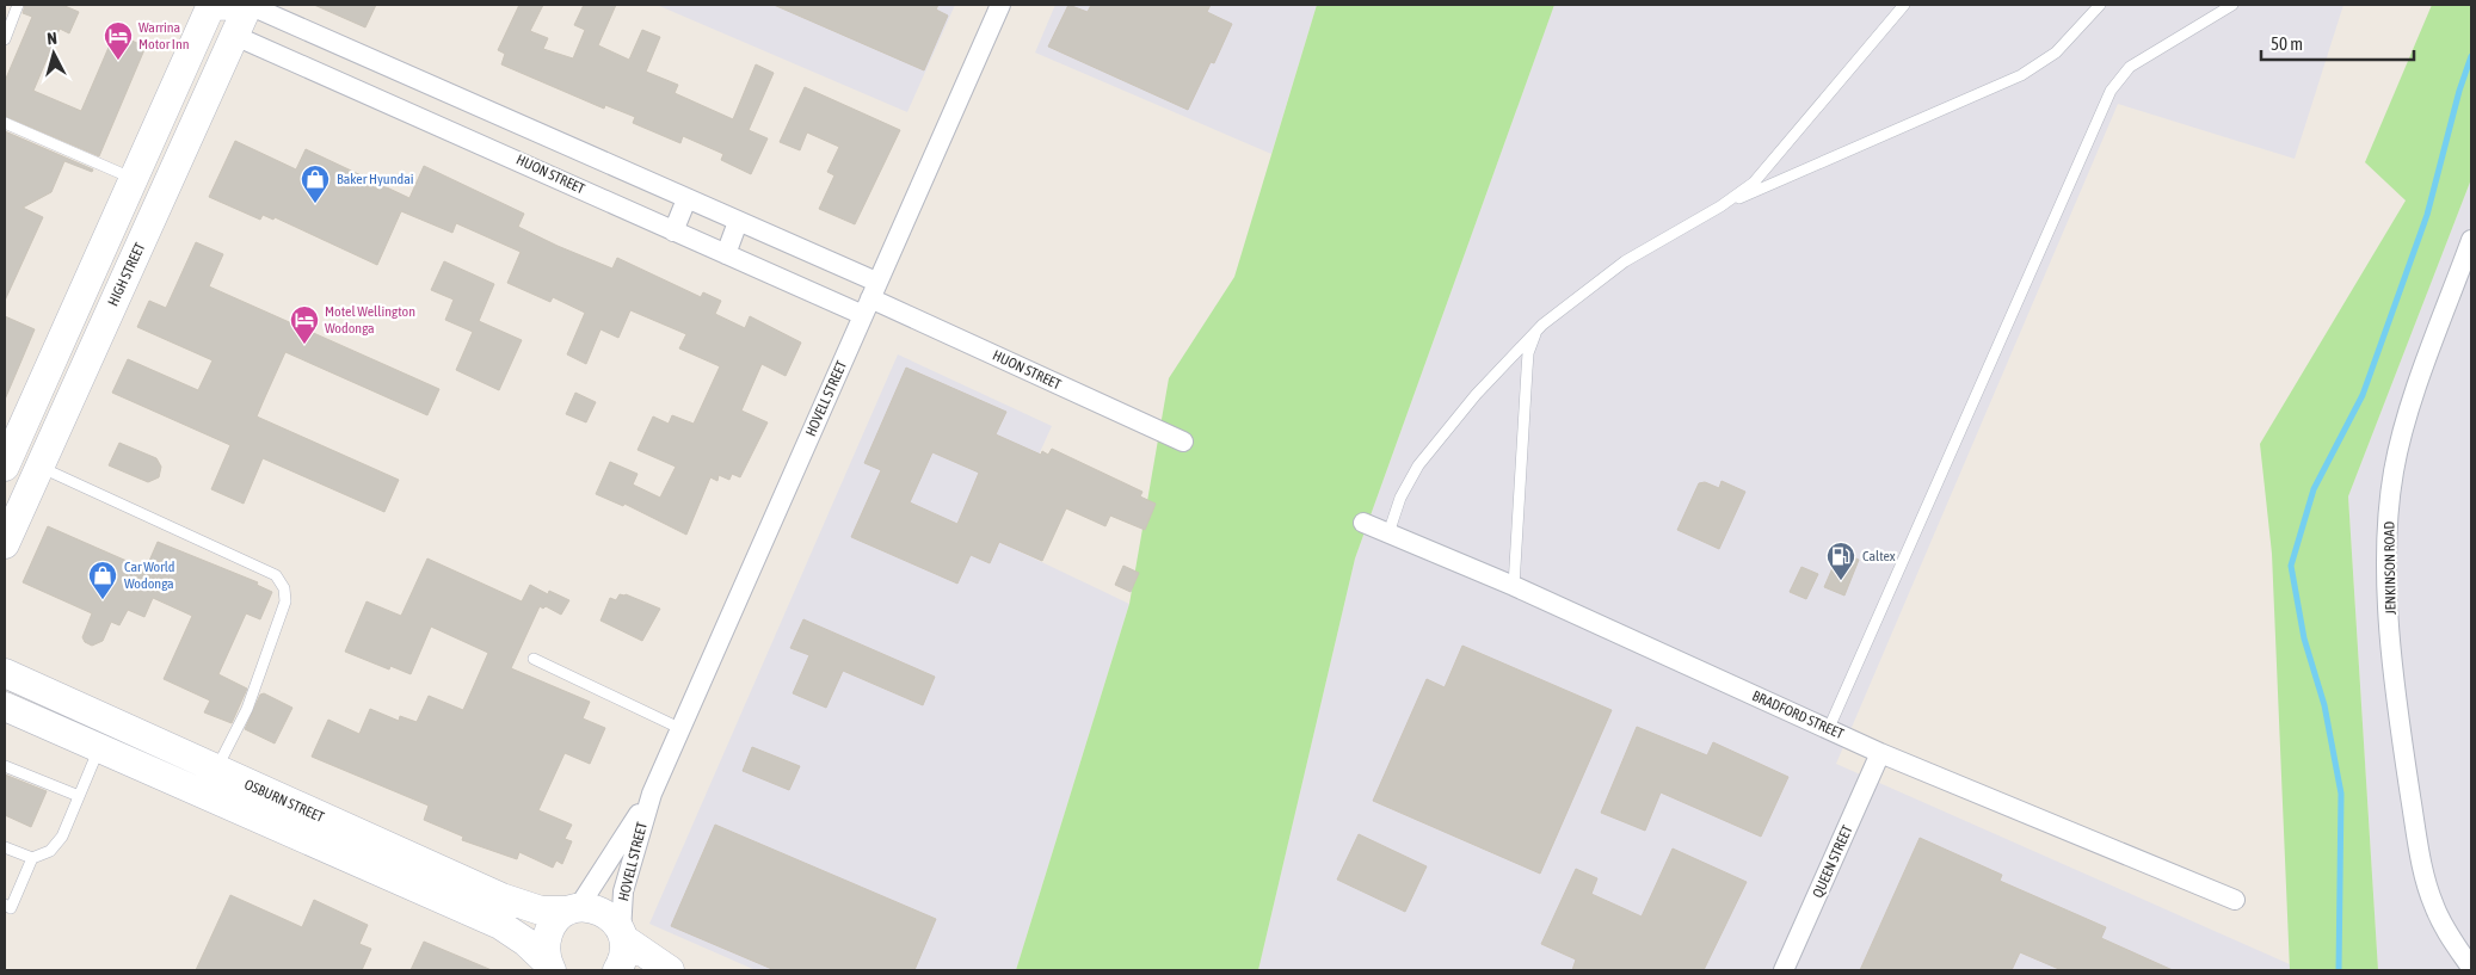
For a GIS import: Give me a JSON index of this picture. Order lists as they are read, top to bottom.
{
  "streets": {
    "street": [
      "HUON STREET",
      "HIGH STREET",
      "HOVELL STREET",
      "JENKINSON ROAD",
      "BRADFORD STREET",
      "OSBURN STREET",
      "QUEEN STREET"
    ]
  },
  "crossings": [
    ["HUON STREET", "HIGH STREET"],
    ["HUON STREET", "HOVELL STREET"],
    ["HOVELL STREET", "OSBURN STREET"],
    ["BRADFORD STREET", "QUEEN STREET"]
  ],
  "places": {
    "hotel": ["Warrina Motor Inn", "Motel Wellington Wodonga"],
    "shop": ["Baker Hyundai", "Car World Wodonga"],
    "fuel station": ["Caltex"]
  },
  "scale_bar": "50 m",
  "north": "top"
}
